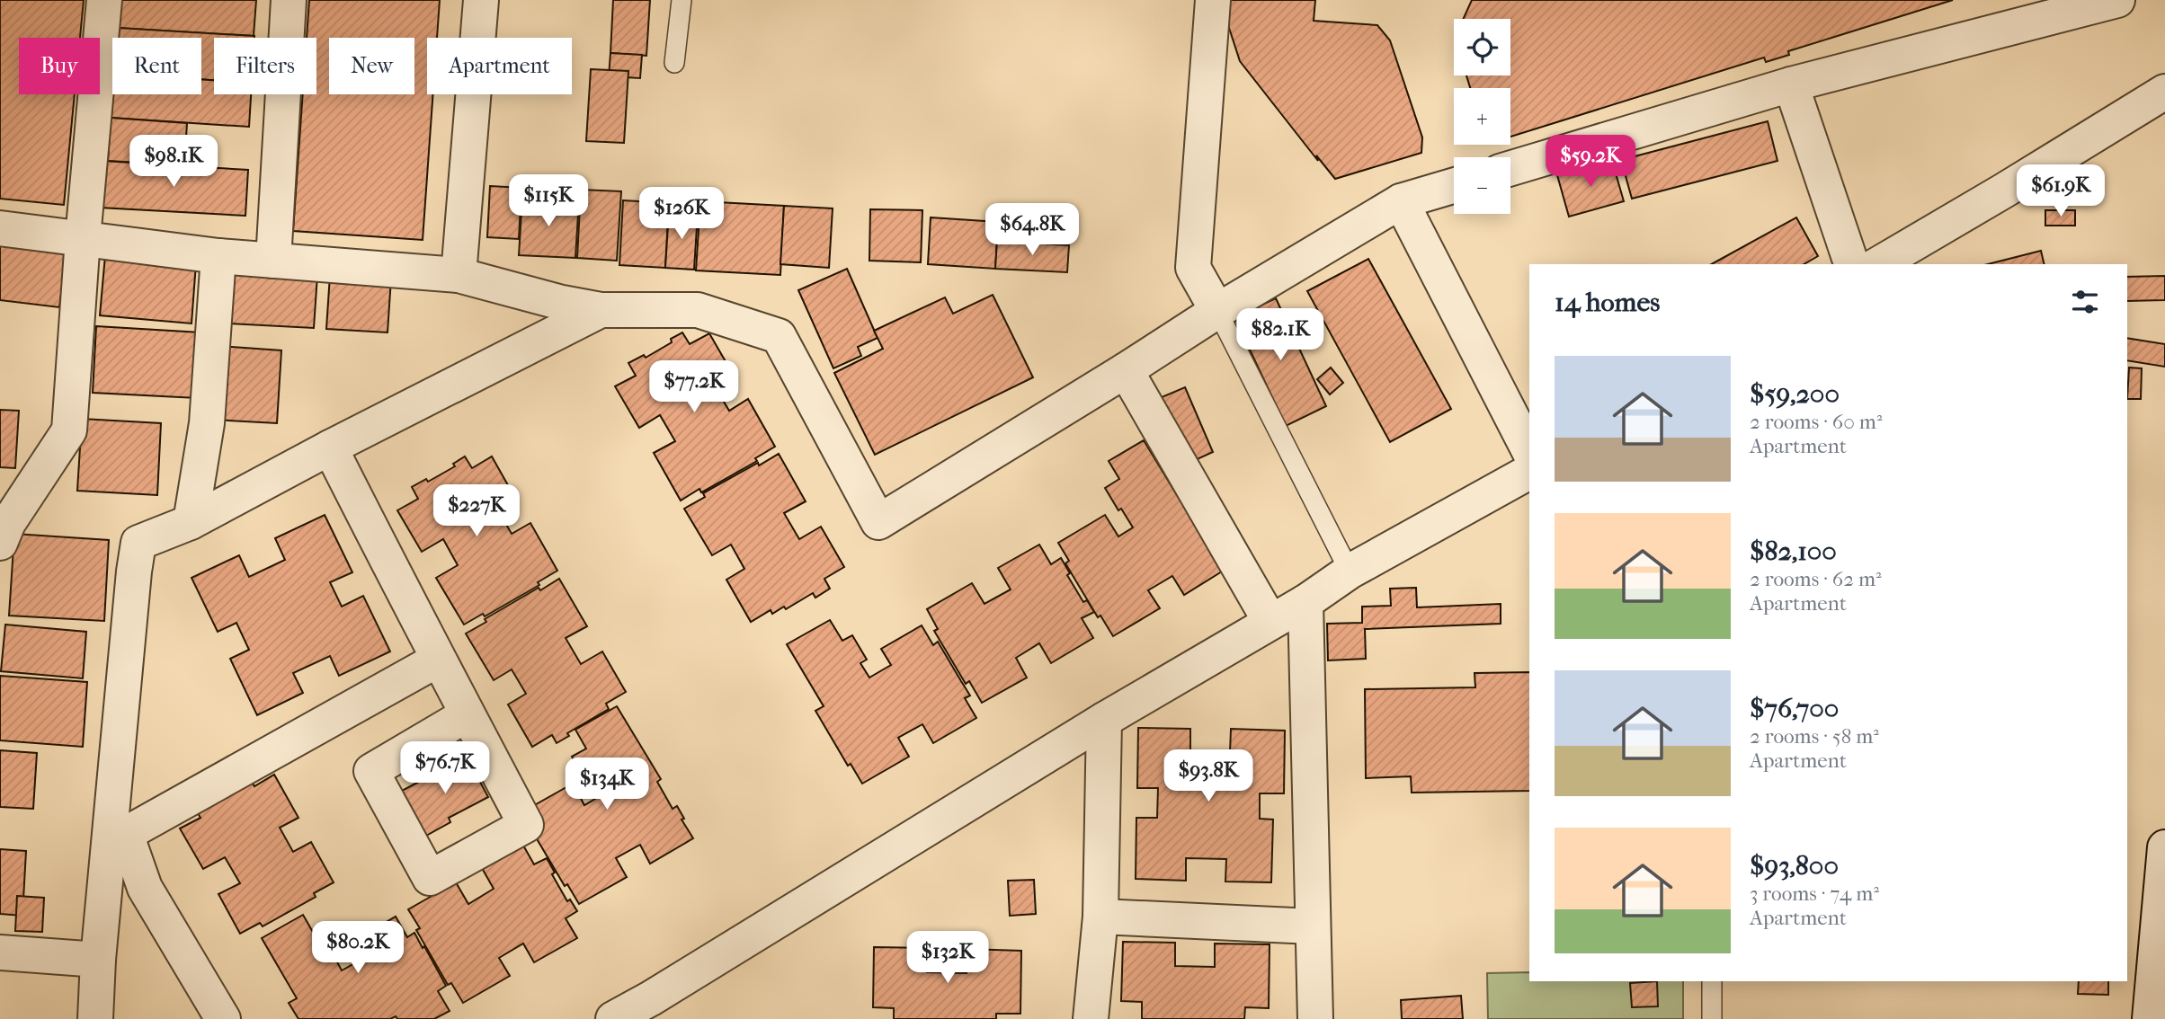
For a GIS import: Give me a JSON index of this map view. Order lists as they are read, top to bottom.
{
  "page": {
    "map_buttons": ["+", "−"],
    "chip": [
      "Buy",
      "Rent",
      "Filters",
      "New",
      "Apartment"
    ],
    "price": [
      "$98.1K",
      "$59.2K",
      "$61.9K",
      "$115K",
      "$126K",
      "$64.8K",
      "$82.1K",
      "$77.2K",
      "$227K",
      "$76.7K",
      "$93.8K",
      "$134K",
      "$80.2K",
      "$132K"
    ],
    "heading": "14 homes",
    "list": [
      {
        "name": "$59,200",
        "note": "2 rooms · 60 m² · Apartment"
      },
      {
        "name": "$82,100",
        "note": "2 rooms · 62 m² · Apartment"
      },
      {
        "name": "$76,700",
        "note": "2 rooms · 58 m² · Apartment"
      },
      {
        "name": "$93,800",
        "note": "3 rooms · 74 m² · Apartment"
      }
    ]
  }
}
